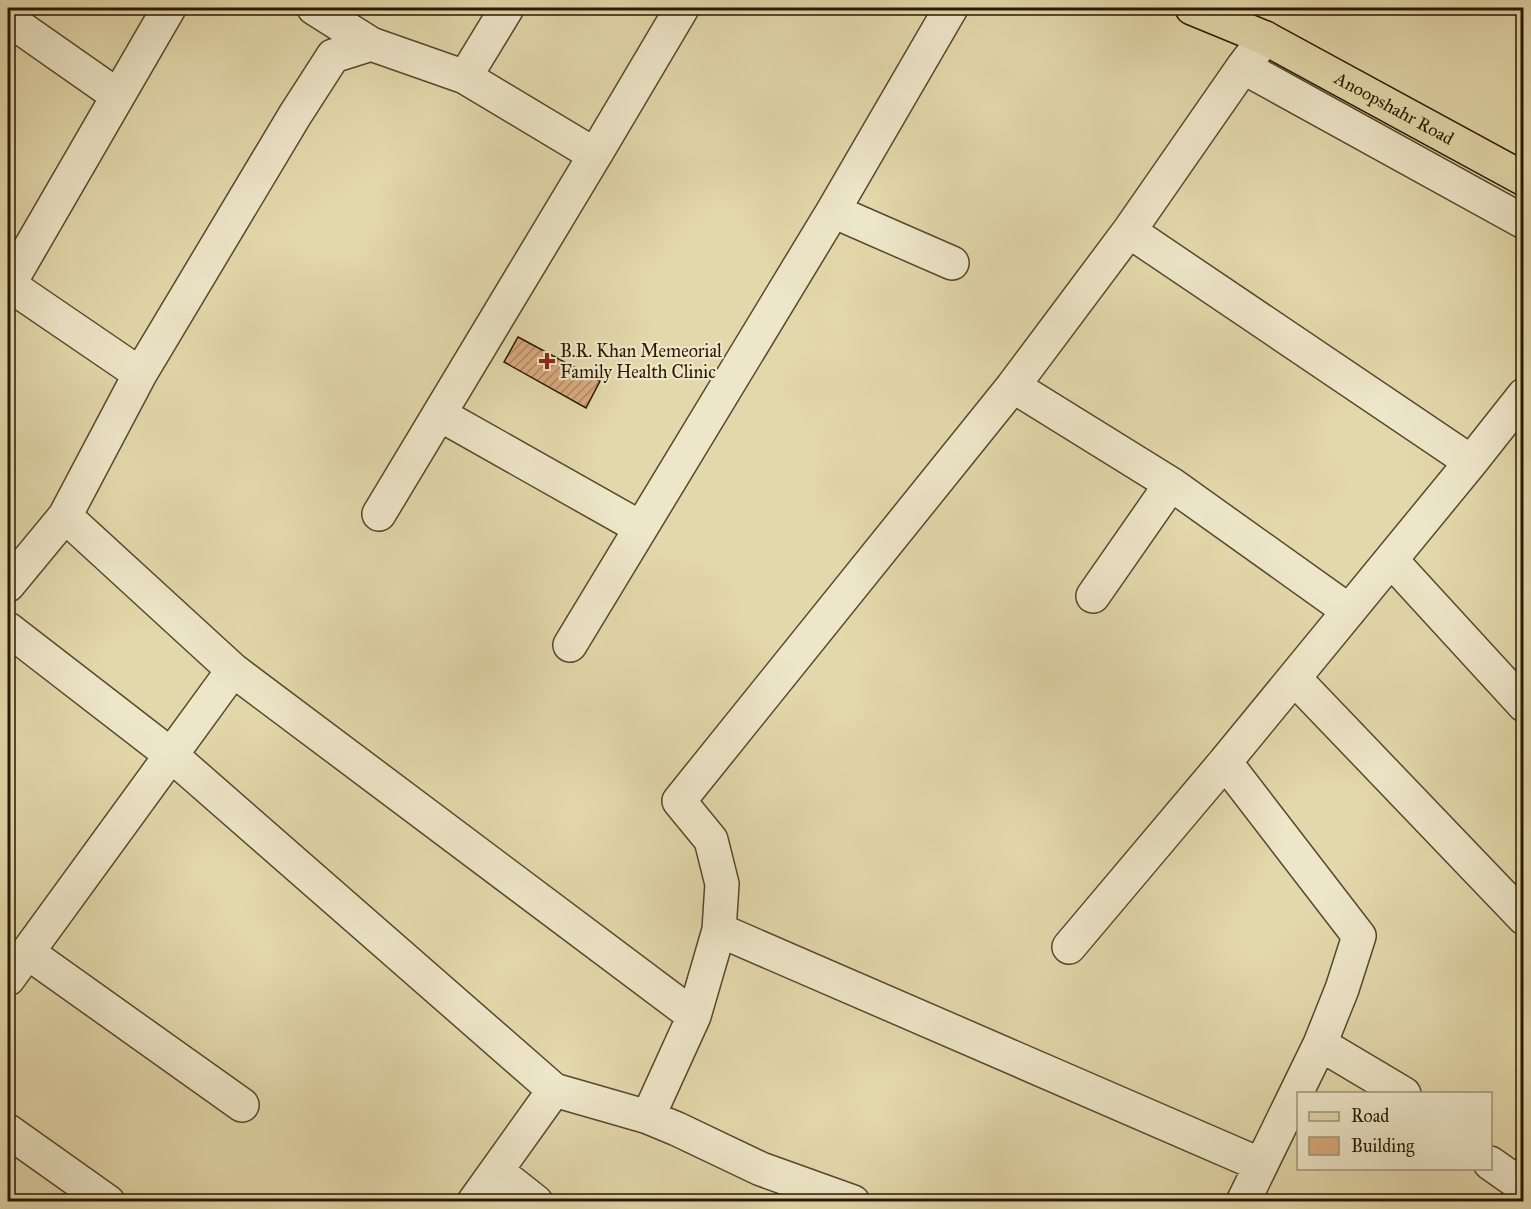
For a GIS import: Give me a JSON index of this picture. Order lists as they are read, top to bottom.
{
  "streets": {
    "main road": ["Anoopshahr Road"]
  },
  "places": {
    "health": ["B.R. Khan Memeorial Family Health Clinic"]
  },
  "legend": ["Road", "Building"]
}
